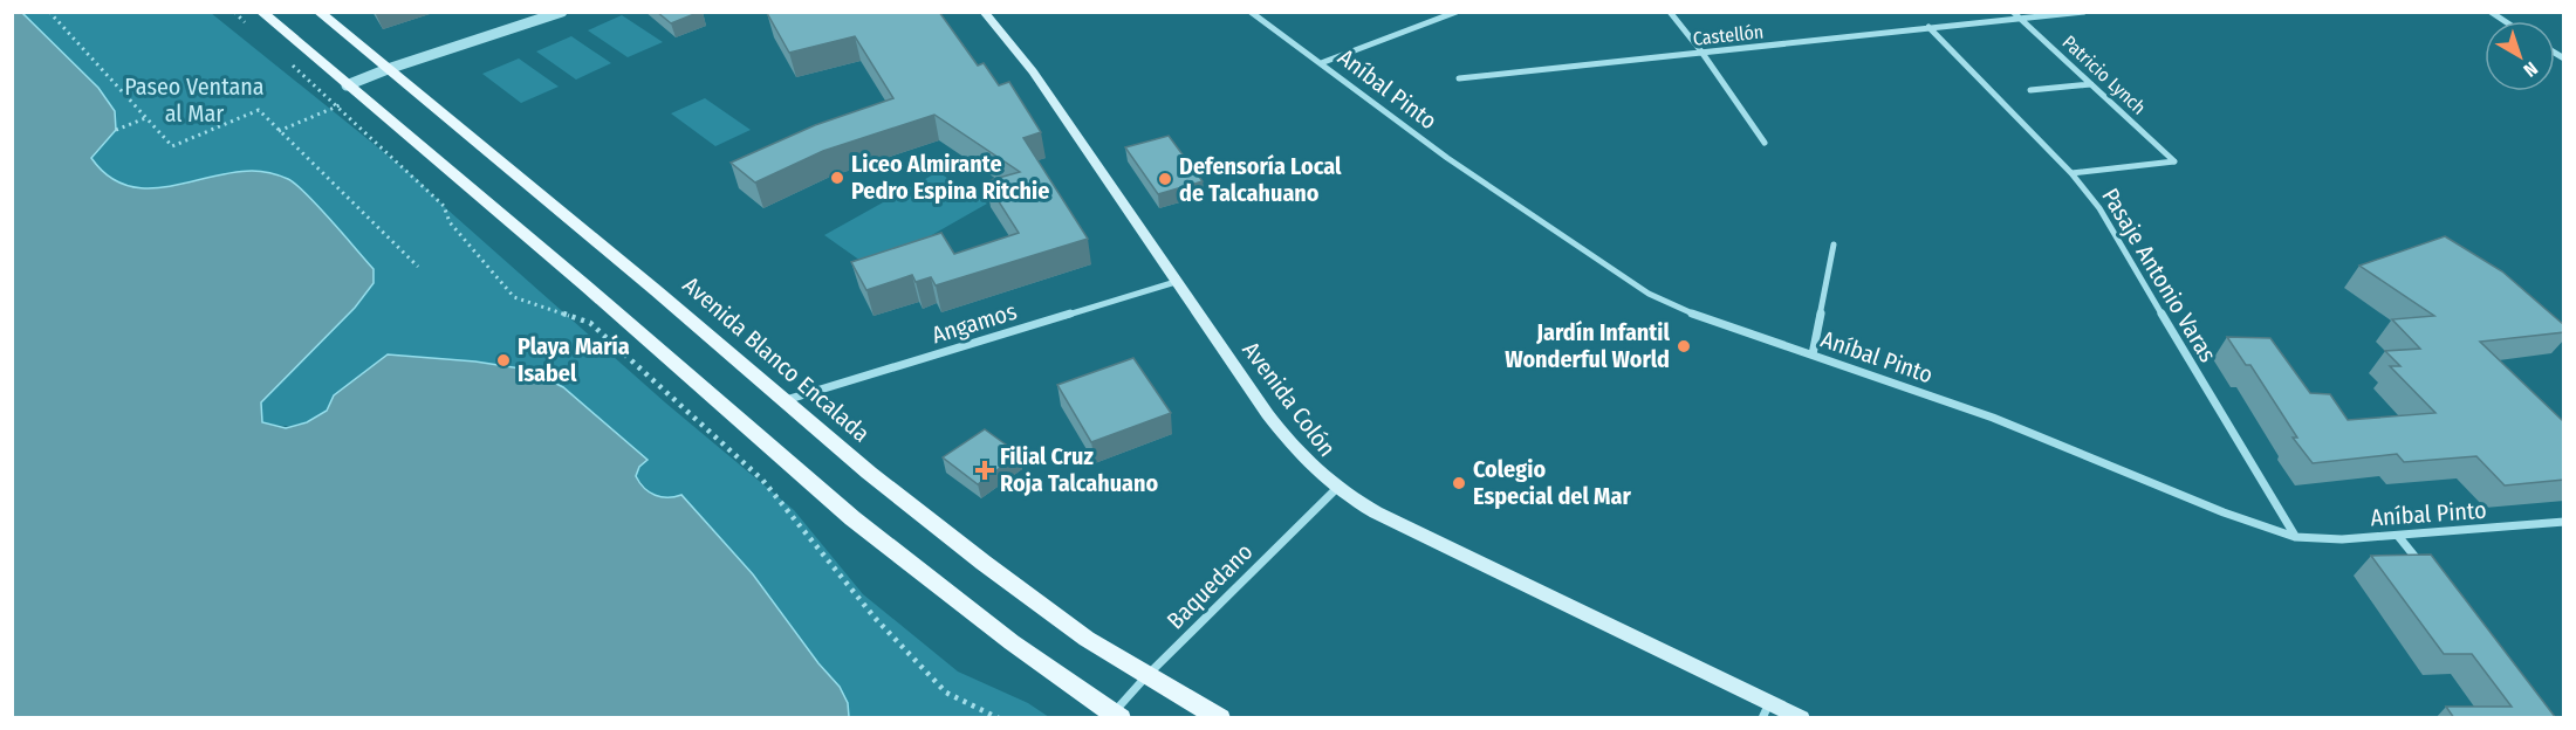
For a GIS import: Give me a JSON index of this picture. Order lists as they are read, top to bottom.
{
  "streets": {
    "main road": ["Avenida Blanco Encalada", "Avenida Colón"],
    "street": [
      "Castellón",
      "Patricio Lynch",
      "Aníbal Pinto",
      "Pasaje Antonio Varas",
      "Angamos",
      "Baquedano"
    ]
  },
  "crossings": [
    ["Castellón", "Patricio Lynch"],
    ["Castellón", "Pasaje Antonio Varas"],
    ["Patricio Lynch", "Pasaje Antonio Varas"],
    ["Aníbal Pinto", "Pasaje Antonio Varas"],
    ["Angamos", "Avenida Blanco Encalada"],
    ["Angamos", "Avenida Colón"],
    ["Avenida Blanco Encalada", "Baquedano"],
    ["Avenida Colón", "Baquedano"]
  ],
  "parks": ["Paseo Ventana al Mar"],
  "places": {
    "other": [
      "Liceo Almirante Pedro Espina Ritchie",
      "Defensoría Local de Talcahuano",
      "Jardín Infantil Wonderful World",
      "Playa María Isabel",
      "Colegio Especial del Mar"
    ],
    "health": ["Filial Cruz Roja Talcahuano"]
  },
  "north": "bottom right"
}
